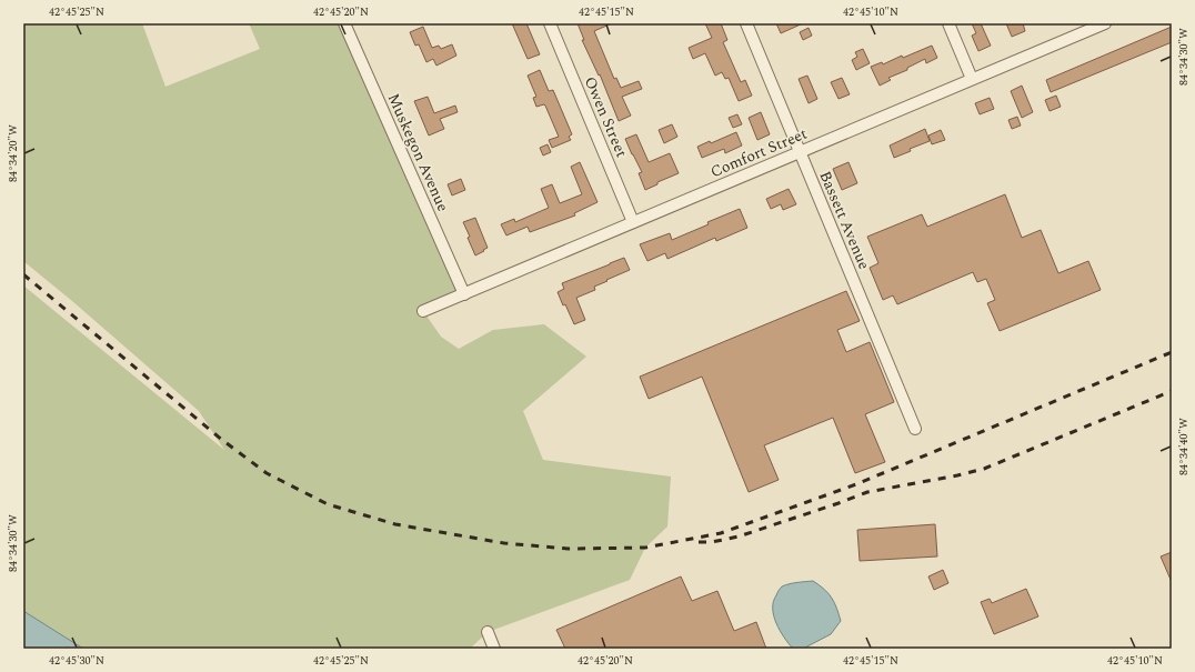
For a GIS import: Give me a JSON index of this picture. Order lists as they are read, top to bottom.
{
  "streets": {
    "street": [
      "Owen Street",
      "Muskegon Avenue",
      "Comfort Street",
      "Bassett Avenue"
    ]
  },
  "crossings": [
    ["Owen Street", "Comfort Street"],
    ["Muskegon Avenue", "Comfort Street"],
    ["Comfort Street", "Bassett Avenue"]
  ],
  "coordinates": [
    "42°45'25\"N",
    "42°45'20\"N",
    "42°45'15\"N",
    "42°45'10\"N",
    "84°34'30\"W",
    "84°34'20\"W",
    "84°34'40\"W",
    "42°45'30\"N"
  ]
}
